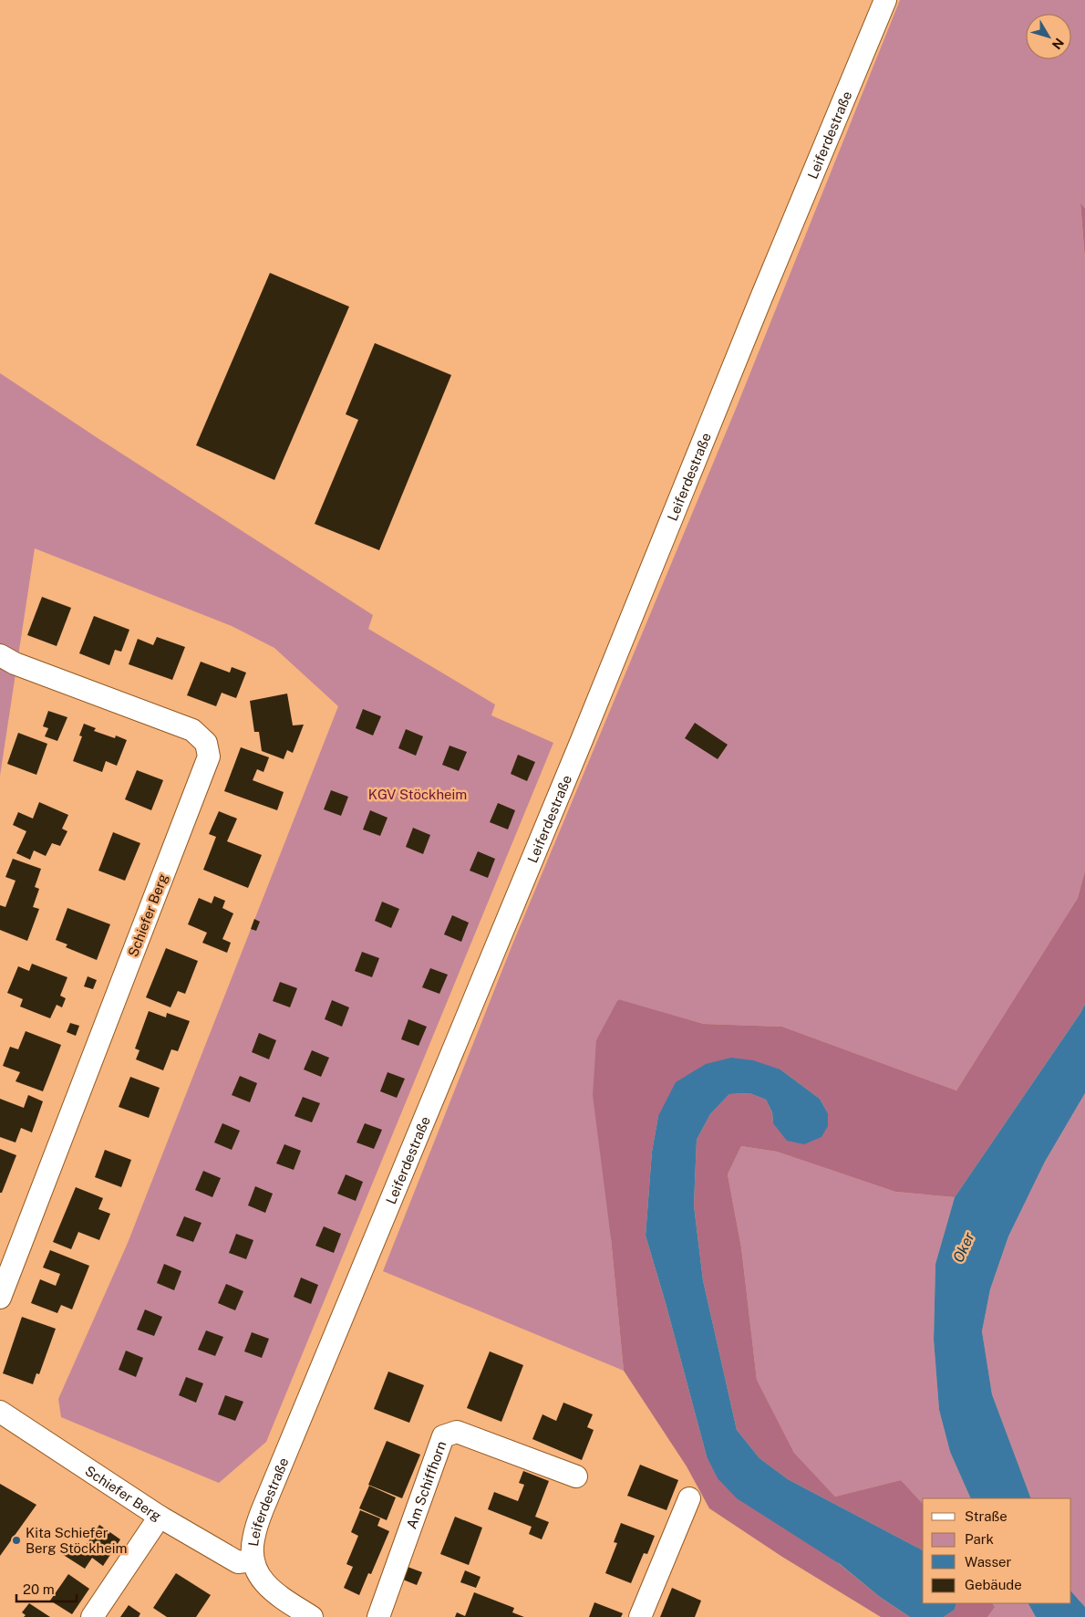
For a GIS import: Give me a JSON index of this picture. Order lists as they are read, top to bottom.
{
  "streets": {
    "street": ["Leiferdestraße", "Schiefer Berg", "Am Schiffhorn"]
  },
  "crossings": [
    ["Leiferdestraße", "Schiefer Berg"]
  ],
  "water": ["Oker"],
  "parks": ["KGV Stöckheim"],
  "places": ["Kita Schiefer Berg Stöckheim"],
  "legend": [
    "Straße",
    "Park",
    "Wasser",
    "Gebäude"
  ],
  "scale_bar": "20 m",
  "north": "bottom right"
}
